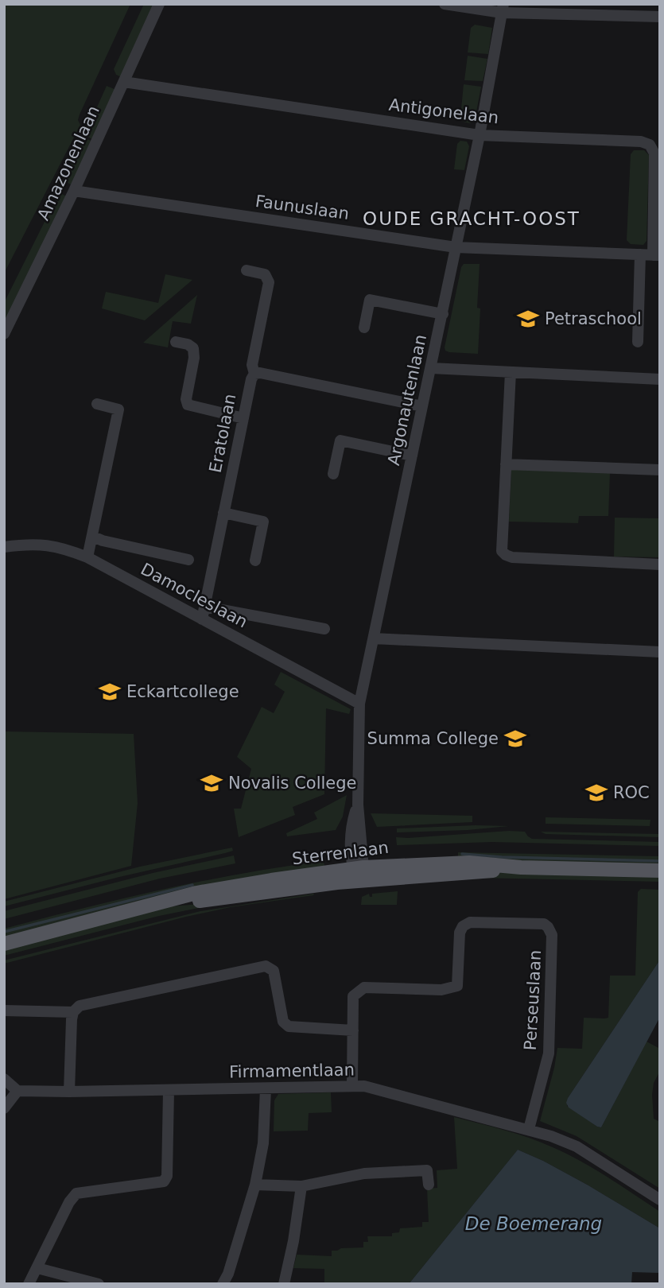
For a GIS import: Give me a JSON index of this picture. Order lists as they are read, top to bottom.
{
  "streets": {
    "main road": ["Sterrenlaan"],
    "street": [
      "Antigonelaan",
      "Amazonenlaan",
      "Faunuslaan",
      "Argonautenlaan",
      "Eratolaan",
      "Damocleslaan",
      "Perseuslaan",
      "Firmamentlaan"
    ]
  },
  "crossings": [
    ["Antigonelaan", "Amazonenlaan"],
    ["Antigonelaan", "Faunuslaan"],
    ["Antigonelaan", "Argonautenlaan"],
    ["Amazonenlaan", "Faunuslaan"],
    ["Faunuslaan", "Argonautenlaan"],
    ["Argonautenlaan", "Damocleslaan"],
    ["Argonautenlaan", "Sterrenlaan"],
    ["Eratolaan", "Damocleslaan"],
    ["Perseuslaan", "Firmamentlaan"]
  ],
  "districts": ["OUDE GRACHT-OOST"],
  "water": ["De Boemerang"],
  "places": {
    "school or university": [
      "Petraschool",
      "Eckartcollege",
      "Summa College",
      "Novalis College",
      "ROC"
    ]
  }
}
